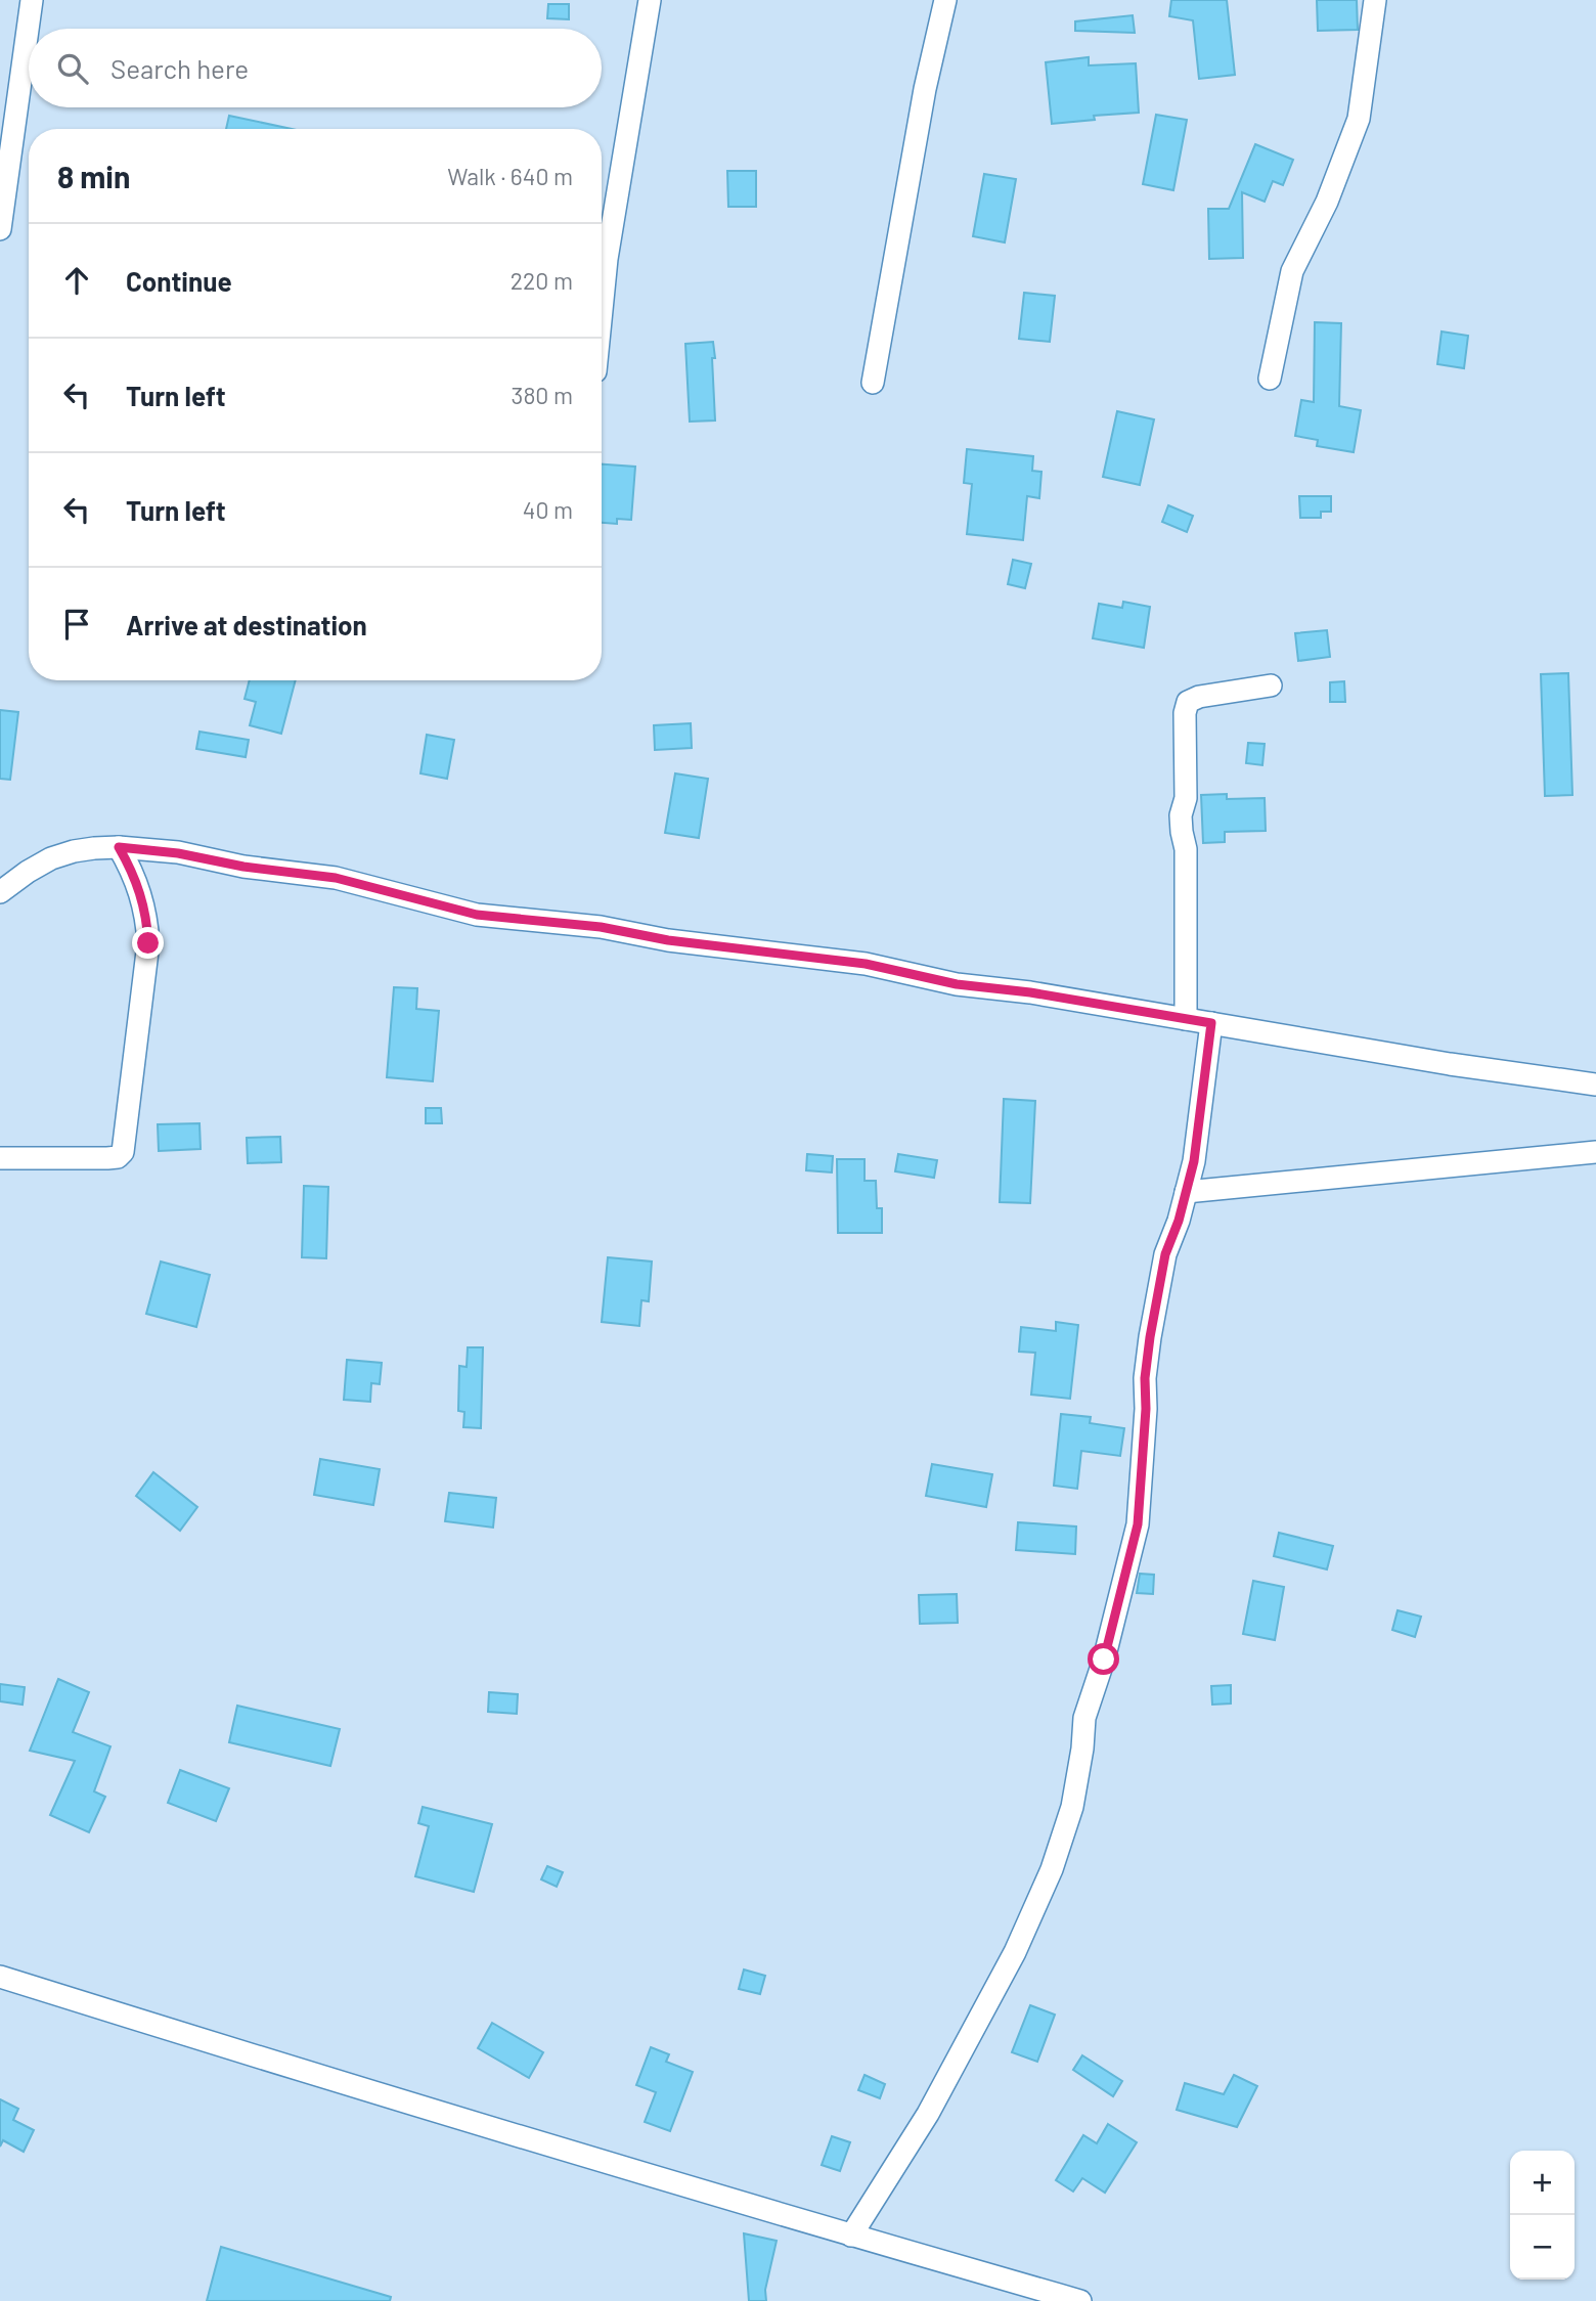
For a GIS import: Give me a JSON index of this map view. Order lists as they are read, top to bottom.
{
  "page": {
    "search": "Search here",
    "heading": ["8 min", "Walk · 640 m"],
    "list": [
      ["Continue", "220 m"],
      ["Turn left", "380 m"],
      ["Turn left", "40 m"],
      "Arrive at destination"
    ],
    "map_buttons": ["+", "−"]
  }
}
